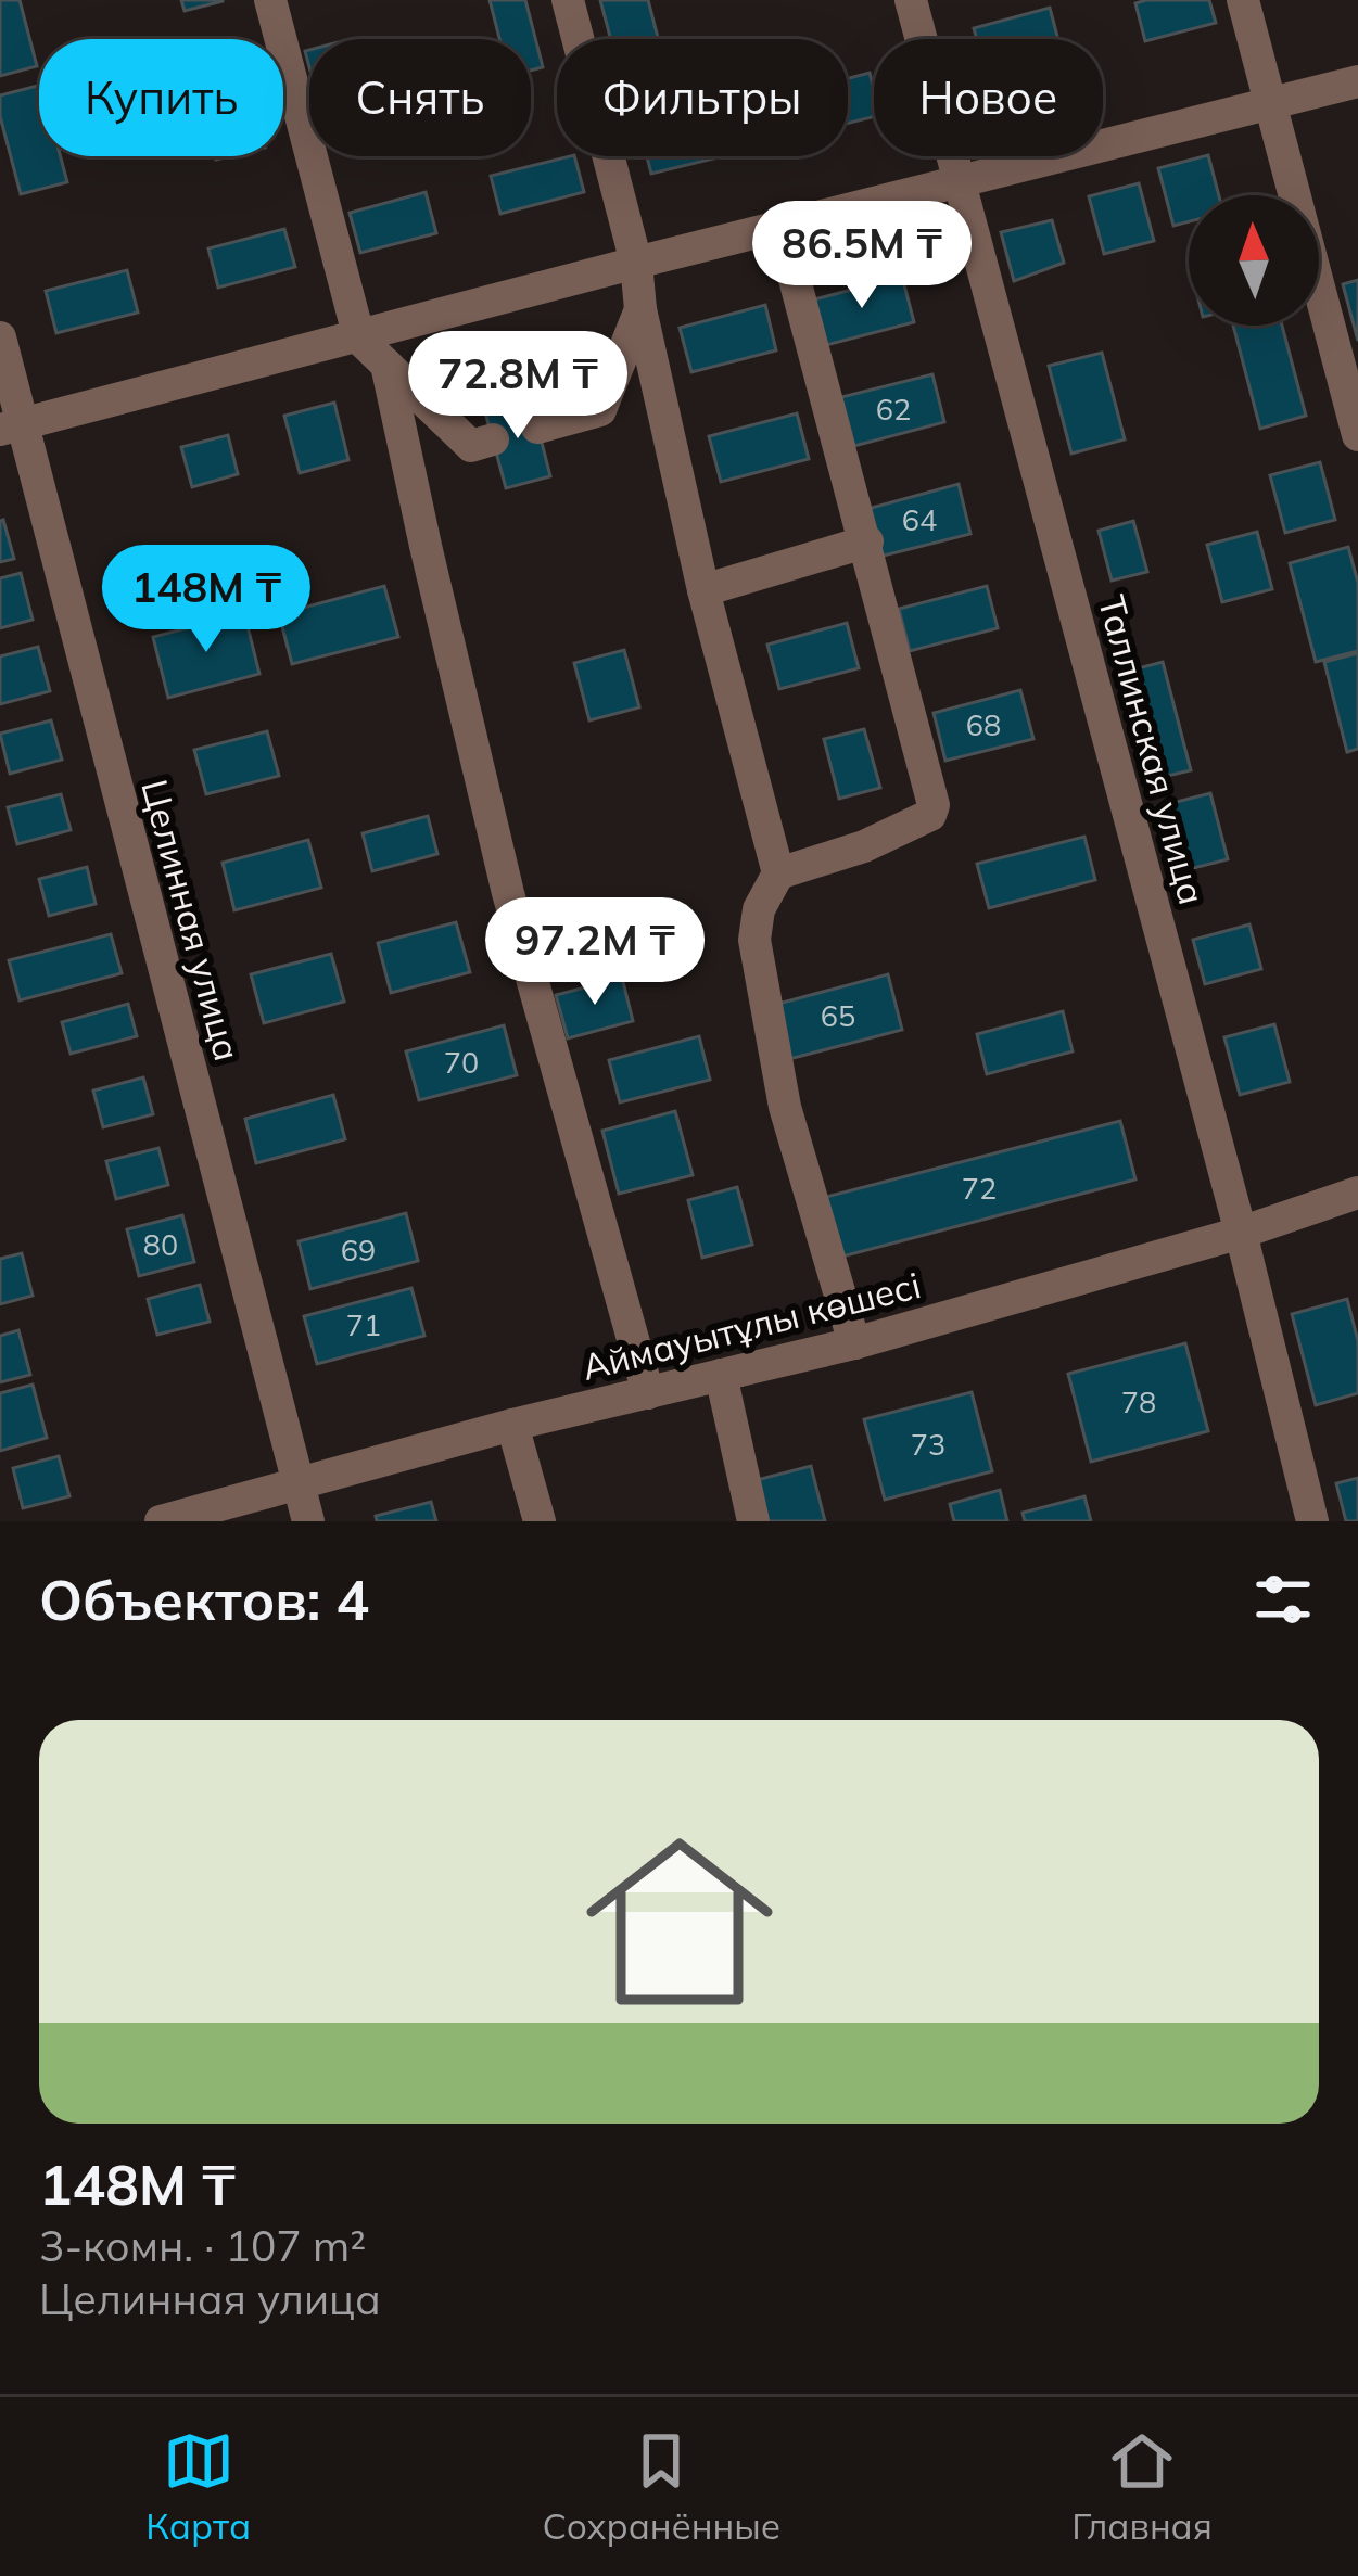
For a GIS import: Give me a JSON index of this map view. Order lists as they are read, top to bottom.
{
  "streets": {
    "street": ["Таллинская улица", "Целинная улица", "Аймауытұлы көшесі"]
  },
  "crossings": [
    ["Таллинская улица", "Аймауытұлы көшесі"],
    ["Целинная улица", "Аймауытұлы көшесі"]
  ],
  "house_numbers": [
    "62",
    "64",
    "68",
    "65",
    "70",
    "72",
    "80",
    "69",
    "71",
    "78",
    "73"
  ],
  "north": "top",
  "page": {
    "chip": [
      "Купить",
      "Снять",
      "Фильтры",
      "Новое"
    ],
    "price": [
      "86.5M ₸",
      "72.8M ₸",
      "148M ₸",
      "97.2M ₸"
    ],
    "heading": "Объектов: 4",
    "list": [
      {
        "name": "148M ₸",
        "note": "3-комн. · 107 m² · Целинная улица"
      }
    ],
    "tabs": ["Карта", "Сохранённые", "Главная"]
  }
}
